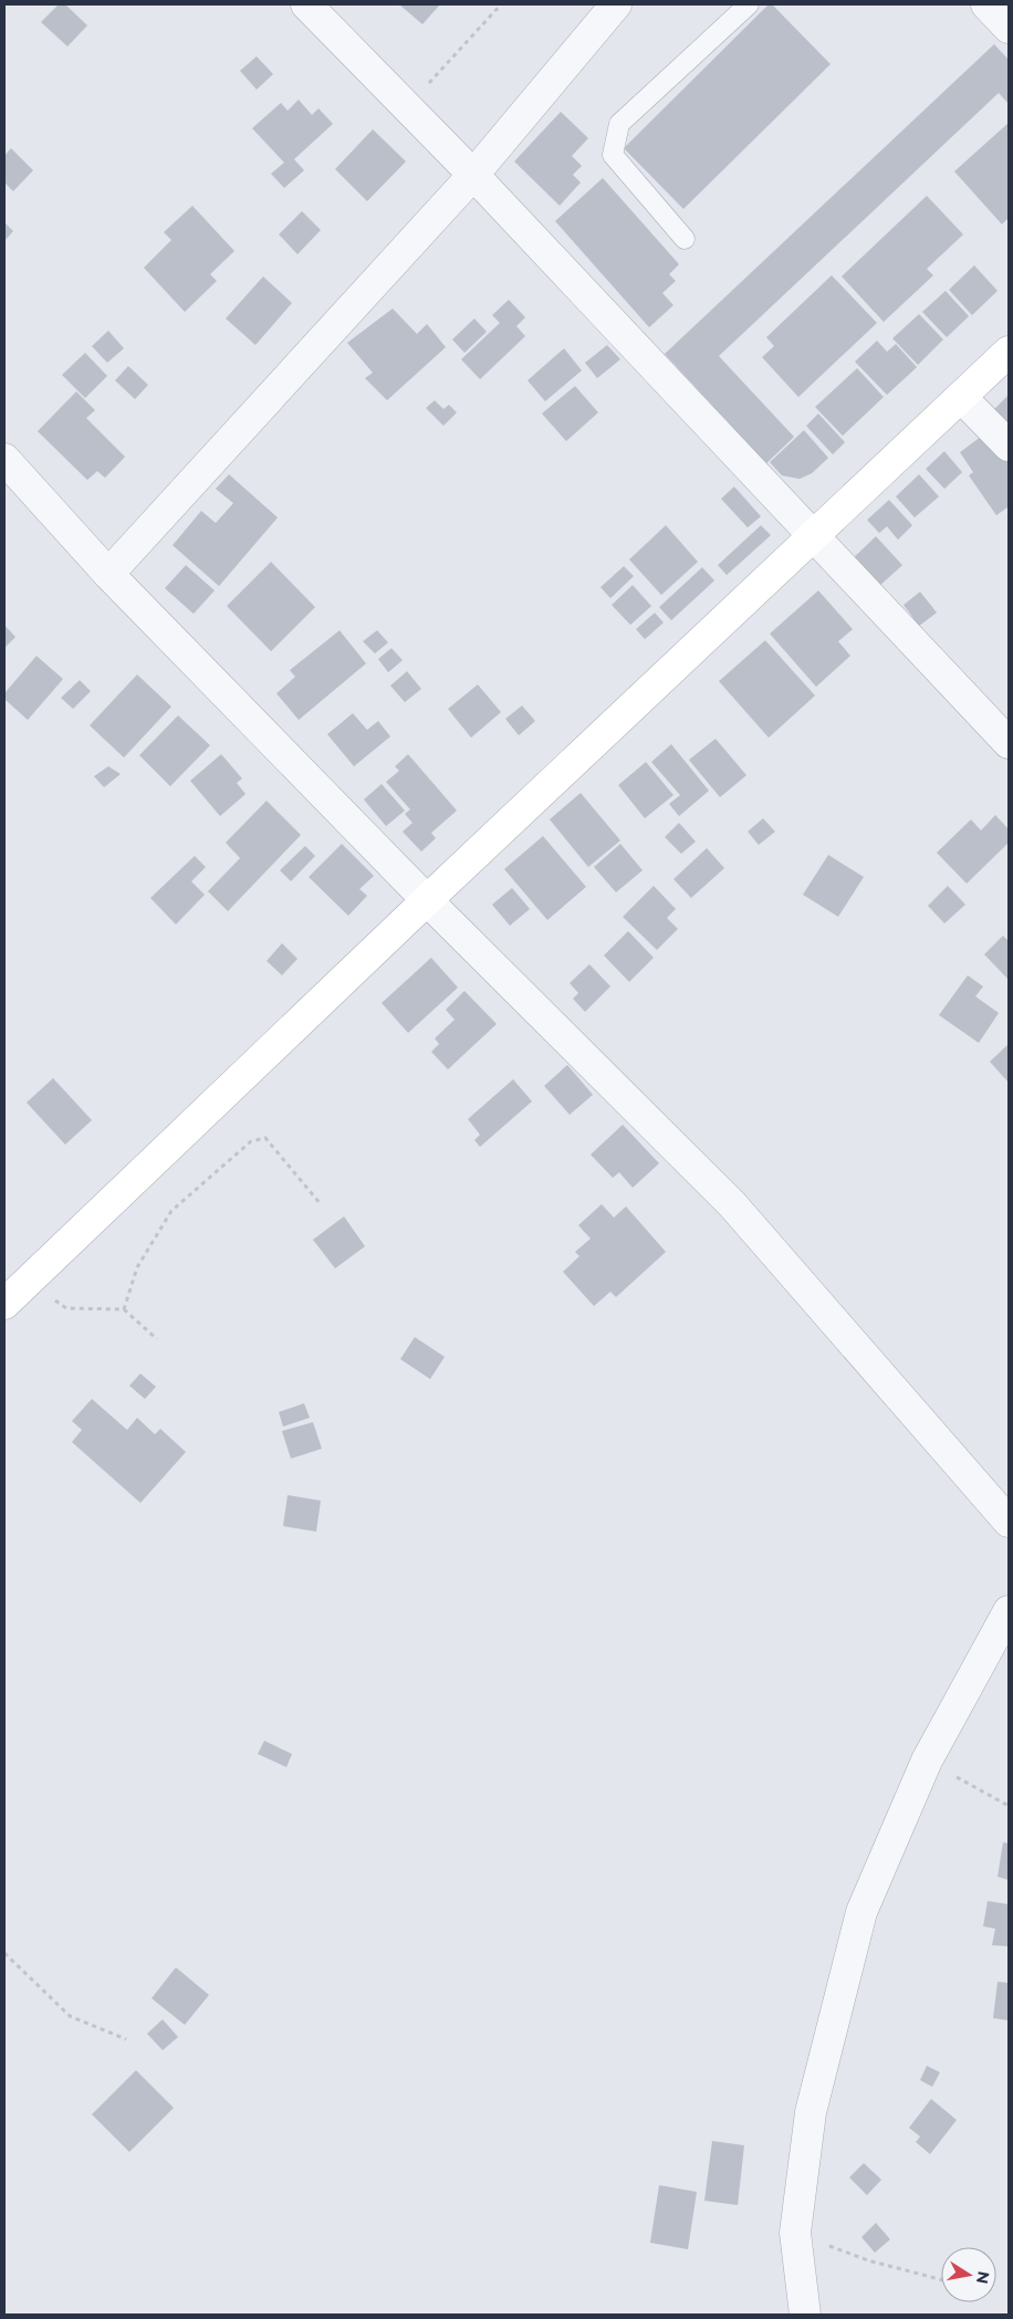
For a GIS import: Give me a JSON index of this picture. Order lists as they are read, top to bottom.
{
  "north": "right"
}
